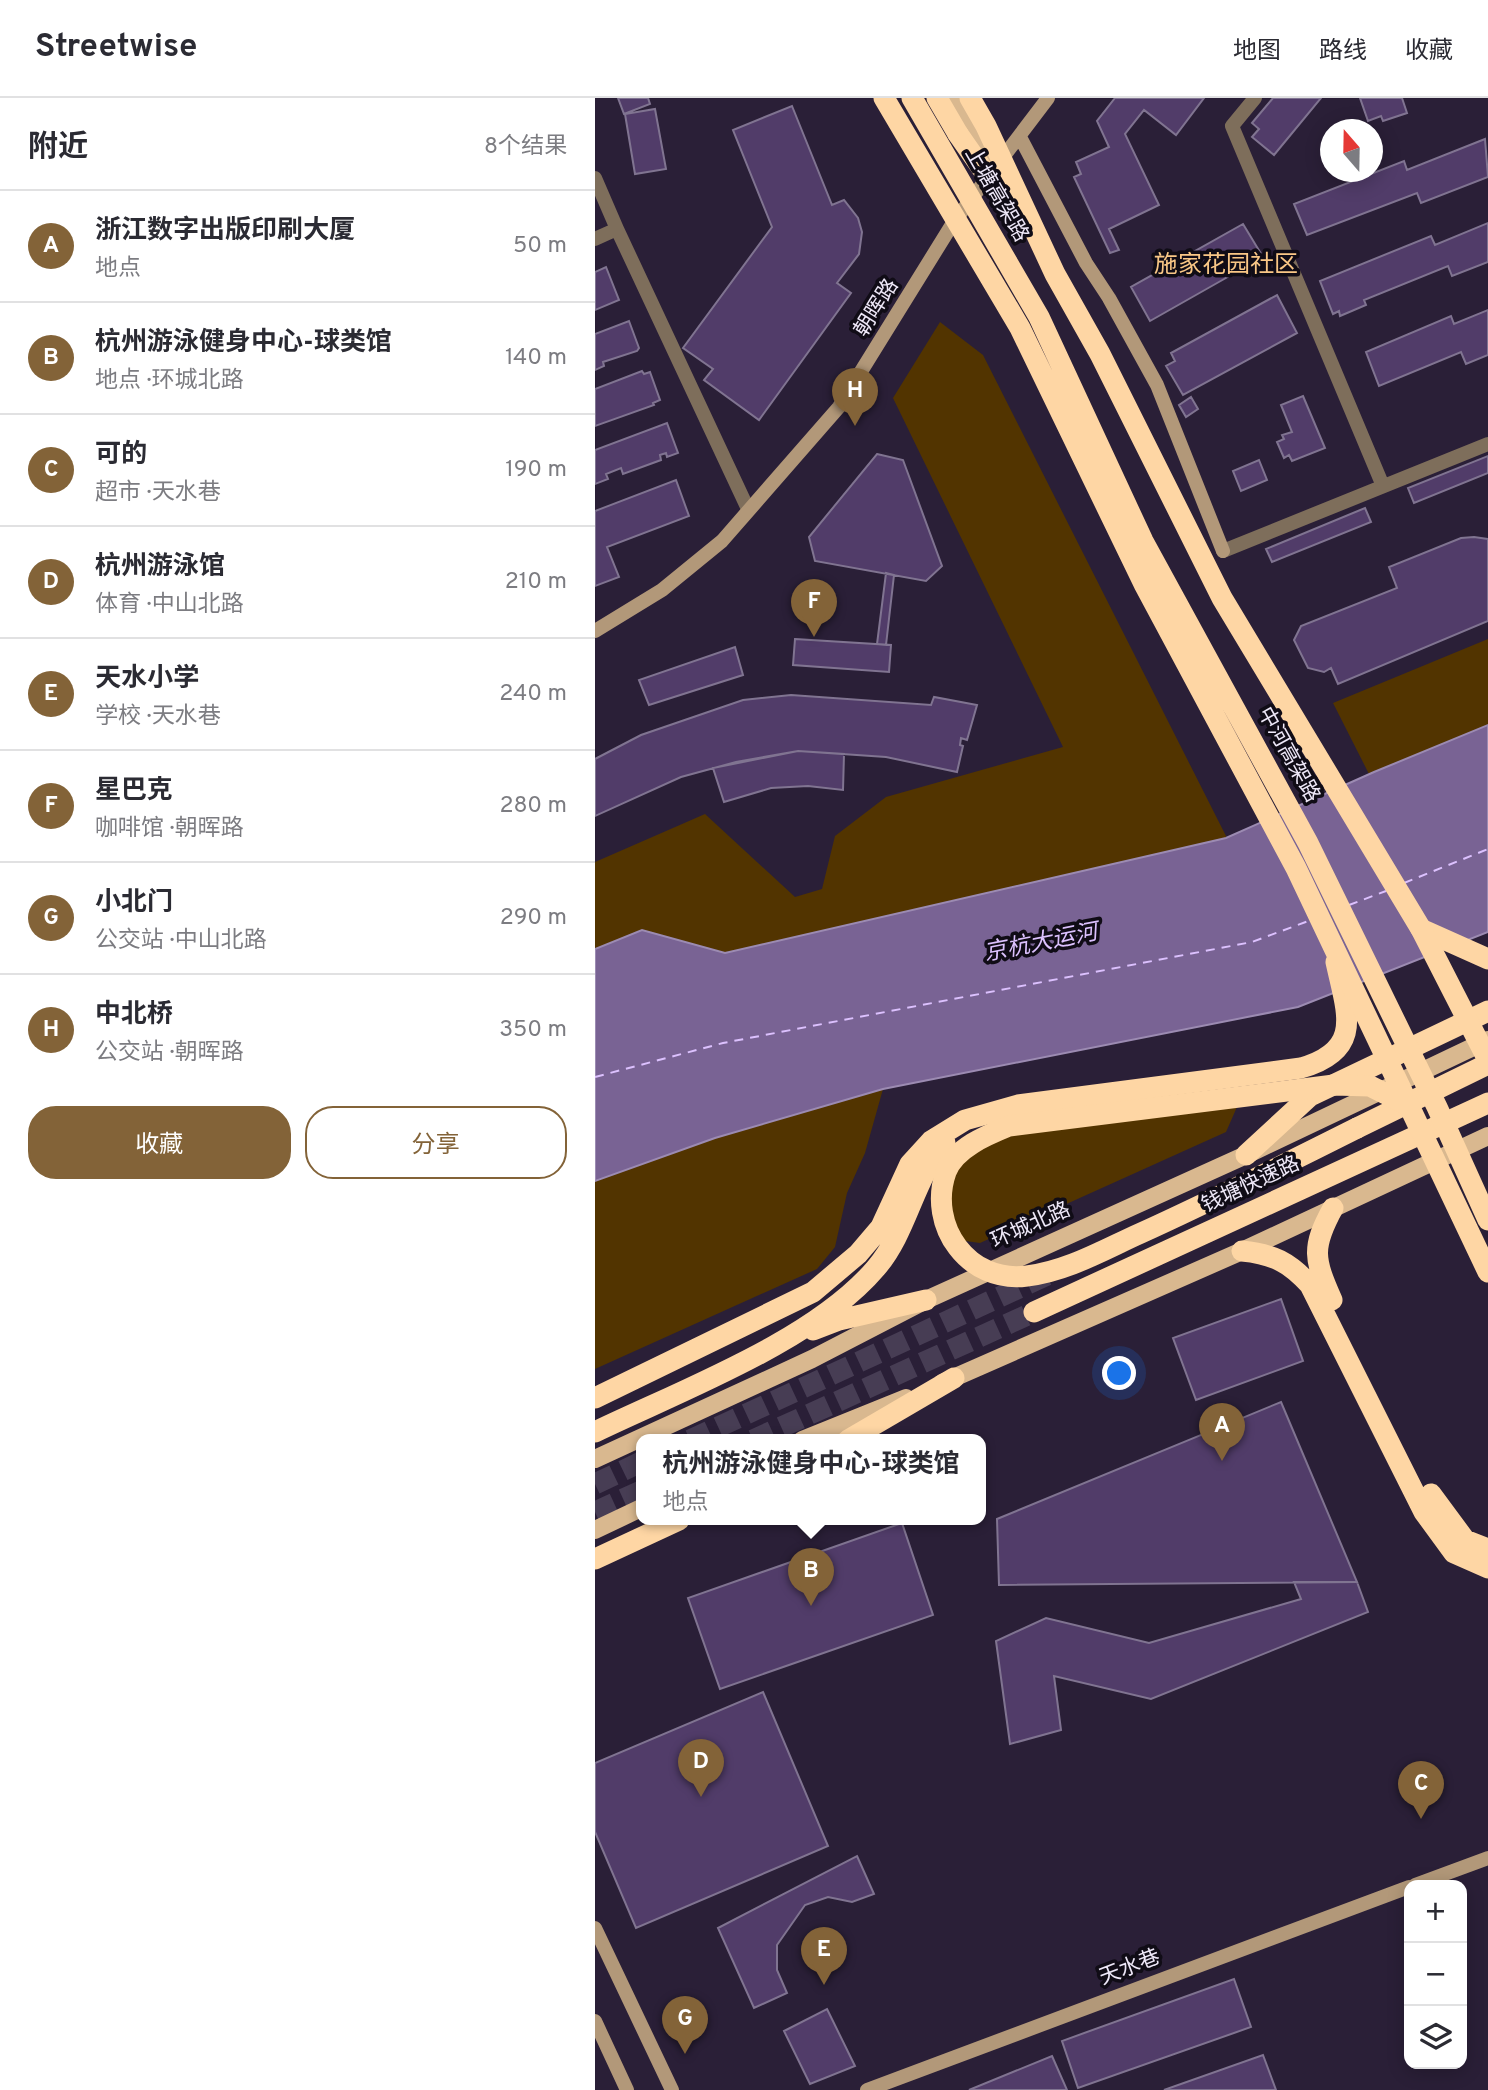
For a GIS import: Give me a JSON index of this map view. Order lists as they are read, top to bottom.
{
  "streets": {
    "highway": ["上塘高架路", "中河高架路", "钱塘快速路"],
    "main road": ["环城北路"],
    "street": ["朝晖路", "天水巷"]
  },
  "crossings": [
    ["上塘高架路", "中河高架路"]
  ],
  "districts": ["施家花园社区"],
  "water": ["京杭大运河"],
  "north": "top",
  "page": {
    "header": "Streetwise",
    "nav": ["地图", "路线", "收藏"],
    "heading": ["附近", "8个结果"],
    "list": [
      {
        "mark": "A",
        "name": "浙江数字出版印刷大厦",
        "note": "地点",
        "value": "50 m"
      },
      {
        "mark": "B",
        "name": "杭州游泳健身中心-球类馆",
        "note": "地点 · 环城北路",
        "value": "140 m"
      },
      {
        "mark": "C",
        "name": "可的",
        "note": "超市 · 天水巷",
        "value": "190 m"
      },
      {
        "mark": "D",
        "name": "杭州游泳馆",
        "note": "体育 · 中山北路",
        "value": "210 m"
      },
      {
        "mark": "E",
        "name": "天水小学",
        "note": "学校 · 天水巷",
        "value": "240 m"
      },
      {
        "mark": "F",
        "name": "星巴克",
        "note": "咖啡馆 · 朝晖路",
        "value": "280 m"
      },
      {
        "mark": "G",
        "name": "小北门",
        "note": "公交站 · 中山北路",
        "value": "290 m"
      },
      {
        "mark": "H",
        "name": "中北桥",
        "note": "公交站 · 朝晖路",
        "value": "350 m"
      }
    ],
    "pins": [
      "H",
      "F",
      "A",
      "B",
      "D",
      "C",
      "E",
      "G"
    ],
    "buttons": ["收藏", "分享"],
    "popup": ["杭州游泳健身中心-球类馆", "地点"],
    "map_buttons": ["+", "−"]
  }
}
